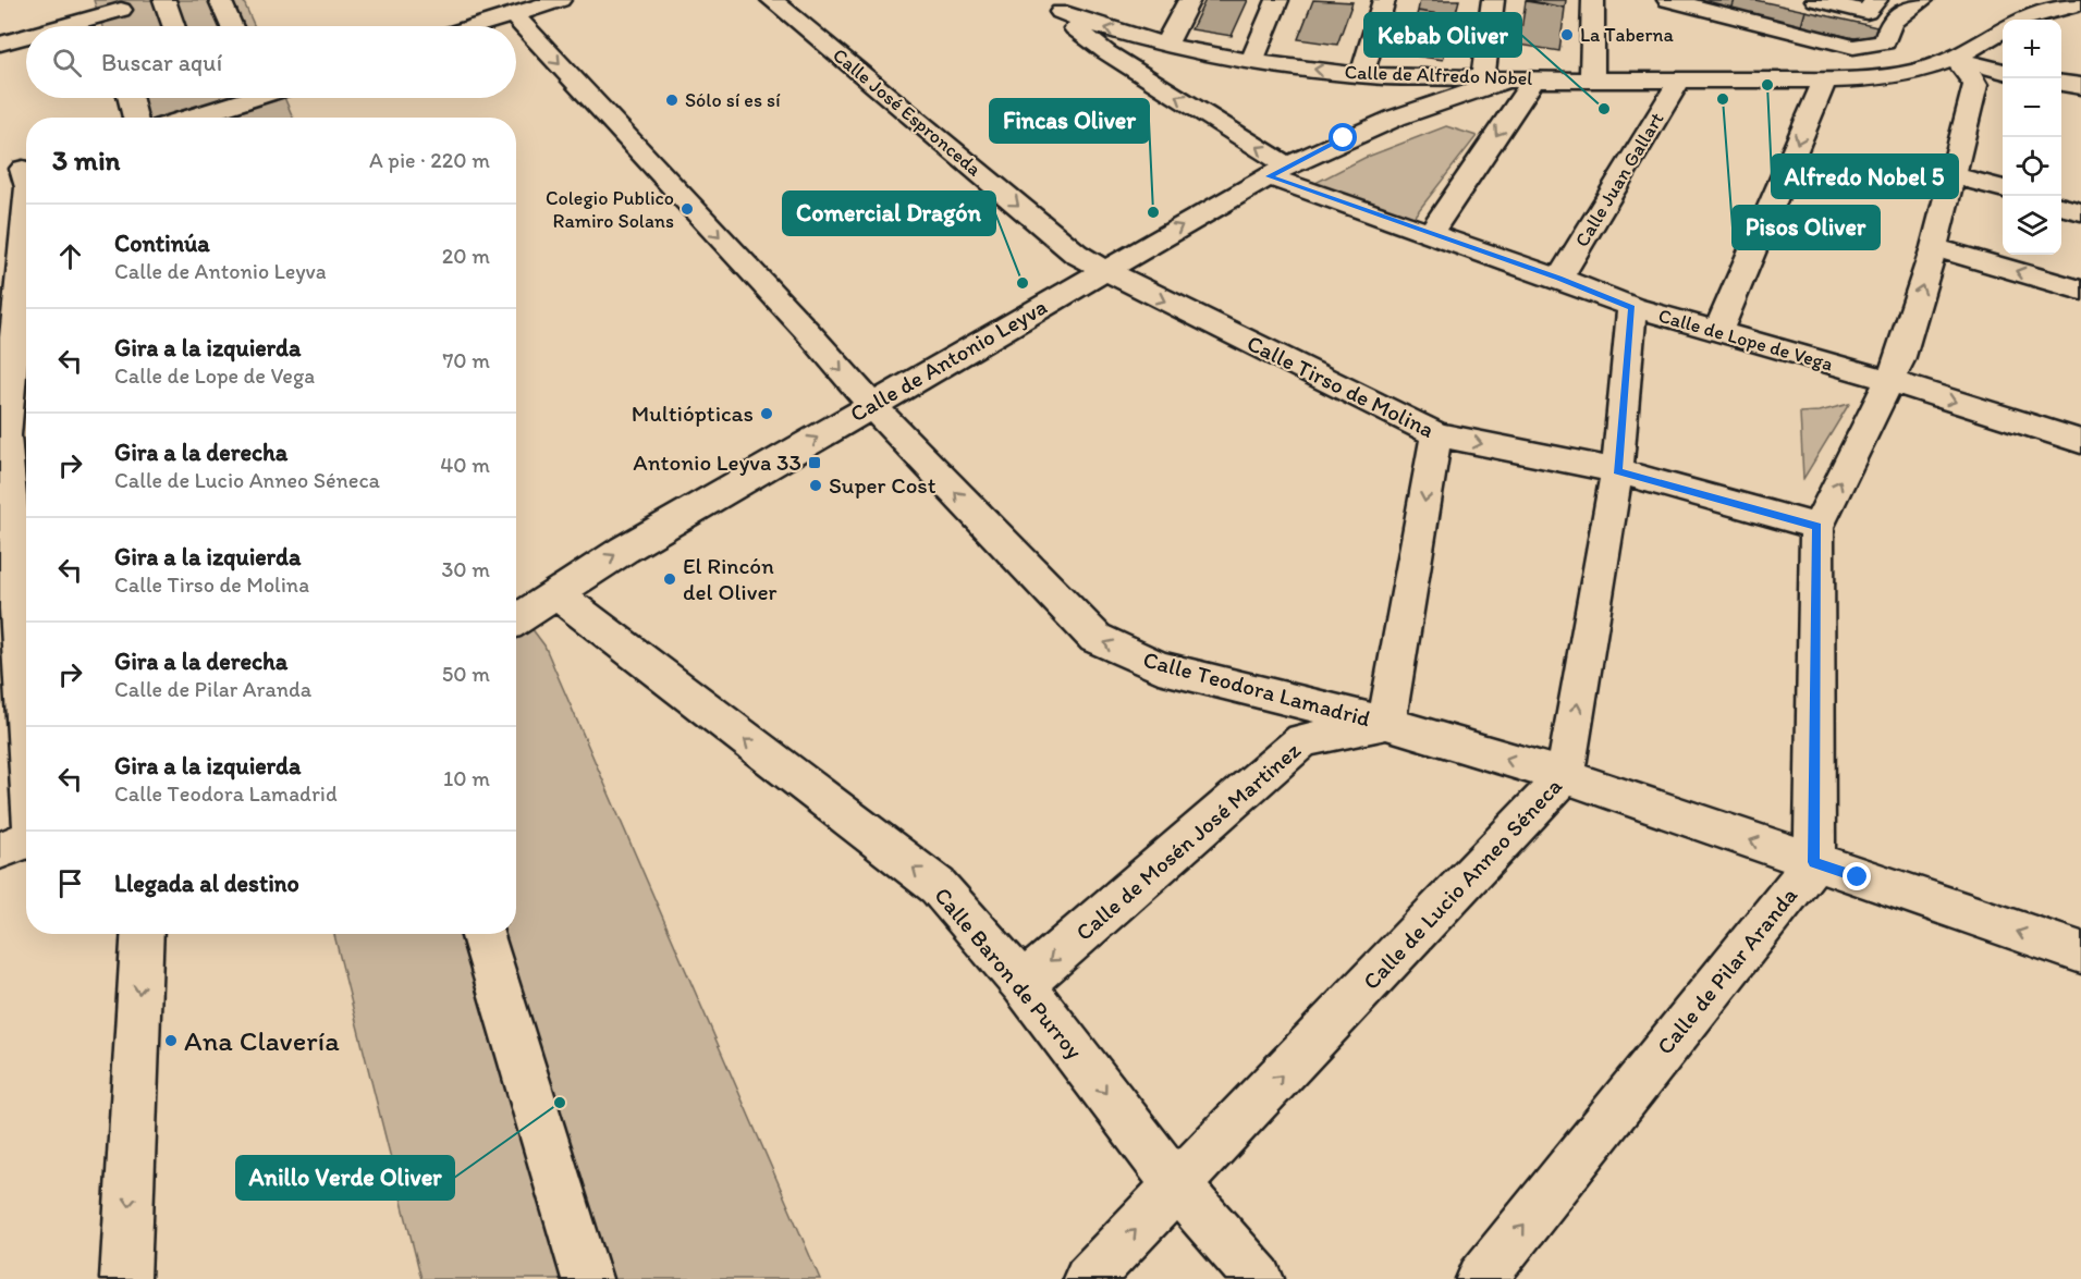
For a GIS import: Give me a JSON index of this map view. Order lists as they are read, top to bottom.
{
  "streets": {
    "street": [
      "Calle de Alfredo Nobel",
      "Calle José Espronceda",
      "Calle Juan Gallart",
      "Calle de Lope de Vega",
      "Calle de Antonio Leyva",
      "Calle Tirso de Molina",
      "Calle Teodora Lamadrid",
      "Calle de Mosén José Martinez",
      "Calle de Lucio Anneo Séneca",
      "Calle de Pilar Aranda",
      "Calle Baron de Purroy"
    ]
  },
  "crossings": [
    ["Calle de Alfredo Nobel", "Calle Juan Gallart"],
    ["Calle de Alfredo Nobel", "Calle de Lope de Vega"],
    ["Calle de Alfredo Nobel", "Calle de Antonio Leyva"],
    ["Calle José Espronceda", "Calle de Antonio Leyva"],
    ["Calle José Espronceda", "Calle Tirso de Molina"],
    ["Calle Juan Gallart", "Calle de Lope de Vega"],
    ["Calle de Lope de Vega", "Calle de Antonio Leyva"],
    ["Calle de Lope de Vega", "Calle de Lucio Anneo Séneca"],
    ["Calle de Antonio Leyva", "Calle Tirso de Molina"],
    ["Calle de Antonio Leyva", "Calle Teodora Lamadrid"],
    ["Calle de Antonio Leyva", "Calle Baron de Purroy"],
    ["Calle Tirso de Molina", "Calle de Lucio Anneo Séneca"],
    ["Calle Teodora Lamadrid", "Calle de Mosén José Martinez"],
    ["Calle Teodora Lamadrid", "Calle de Lucio Anneo Séneca"],
    ["Calle Teodora Lamadrid", "Calle de Pilar Aranda"],
    ["Calle de Mosén José Martinez", "Calle Baron de Purroy"],
    ["Calle de Lucio Anneo Séneca", "Calle Baron de Purroy"]
  ],
  "one_way": [
    "Calle José Espronceda",
    "Calle de Antonio Leyva",
    "Calle Tirso de Molina",
    "Calle de Mosén José Martinez",
    "Calle de Pilar Aranda"
  ],
  "places": {
    "other": [
      "La Taberna",
      "Alfredo Nobel 5",
      "Pisos Oliver",
      "Sólo sí es sí",
      "Kebab Oliver",
      "Colegio Publico Ramiro Solans",
      "Fincas Oliver",
      "Comercial Dragón",
      "Multiópticas",
      "Super Cost",
      "El Rincón del Oliver",
      "Ana Clavería",
      "Anillo Verde Oliver"
    ],
    "transit": ["Antonio Leyva 33"]
  },
  "page": {
    "map_buttons": ["+", "−"],
    "search": "Buscar aquí",
    "heading": ["3 min", "A pie · 220 m"],
    "list": [
      ["Continúa", "Calle de Antonio Leyva", "20 m"],
      ["Gira a la izquierda", "Calle de Lope de Vega", "70 m"],
      ["Gira a la derecha", "Calle de Lucio Anneo Séneca", "40 m"],
      ["Gira a la izquierda", "Calle Tirso de Molina", "30 m"],
      ["Gira a la derecha", "Calle de Pilar Aranda", "50 m"],
      ["Gira a la izquierda", "Calle Teodora Lamadrid", "10 m"],
      "Llegada al destino"
    ]
  }
}
